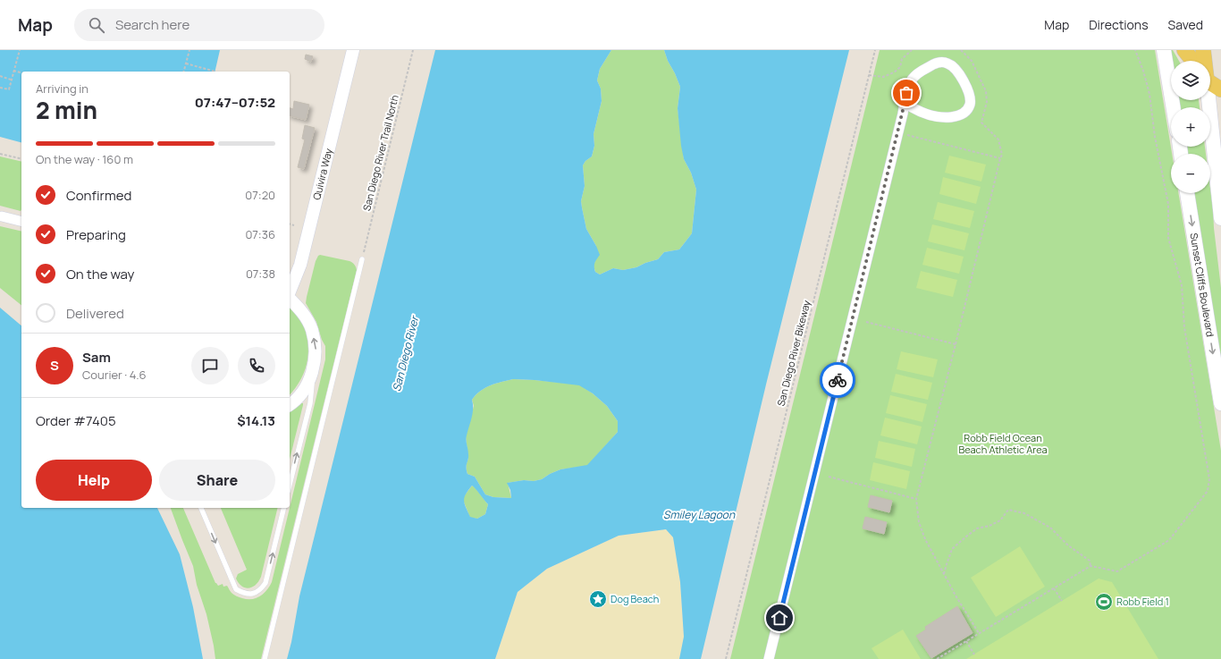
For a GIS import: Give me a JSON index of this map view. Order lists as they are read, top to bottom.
{
  "streets": {
    "main road": ["Sunset Cliffs Boulevard"],
    "street": ["Quivira Way"],
    "path": ["San Diego River Trail North", "San Diego River Bikeway"]
  },
  "one_way": ["Sunset Cliffs Boulevard"],
  "water": ["San Diego River", "Smiley Lagoon"],
  "parks": ["Robb Field Ocean Beach Athletic Area"],
  "places": {
    "place": ["Dog Beach"],
    "sports": ["Robb Field 1"]
  },
  "page": {
    "header": "Map",
    "search": "Search here",
    "nav": ["Map", "Directions", "Saved"],
    "map_buttons": ["+", "−"],
    "heading": ["2 min", "Arriving in", "07:47–07:52"],
    "panel": [
      "Sam",
      "Courier · 4.6",
      "Order #7405",
      "$14.13"
    ],
    "bar": "On the way · 160 m",
    "list": [
      ["Confirmed", "07:20"],
      ["Preparing", "07:36"],
      ["On the way", "07:38"],
      "Delivered"
    ],
    "round": "S",
    "buttons": ["Help", "Share"]
  }
}
